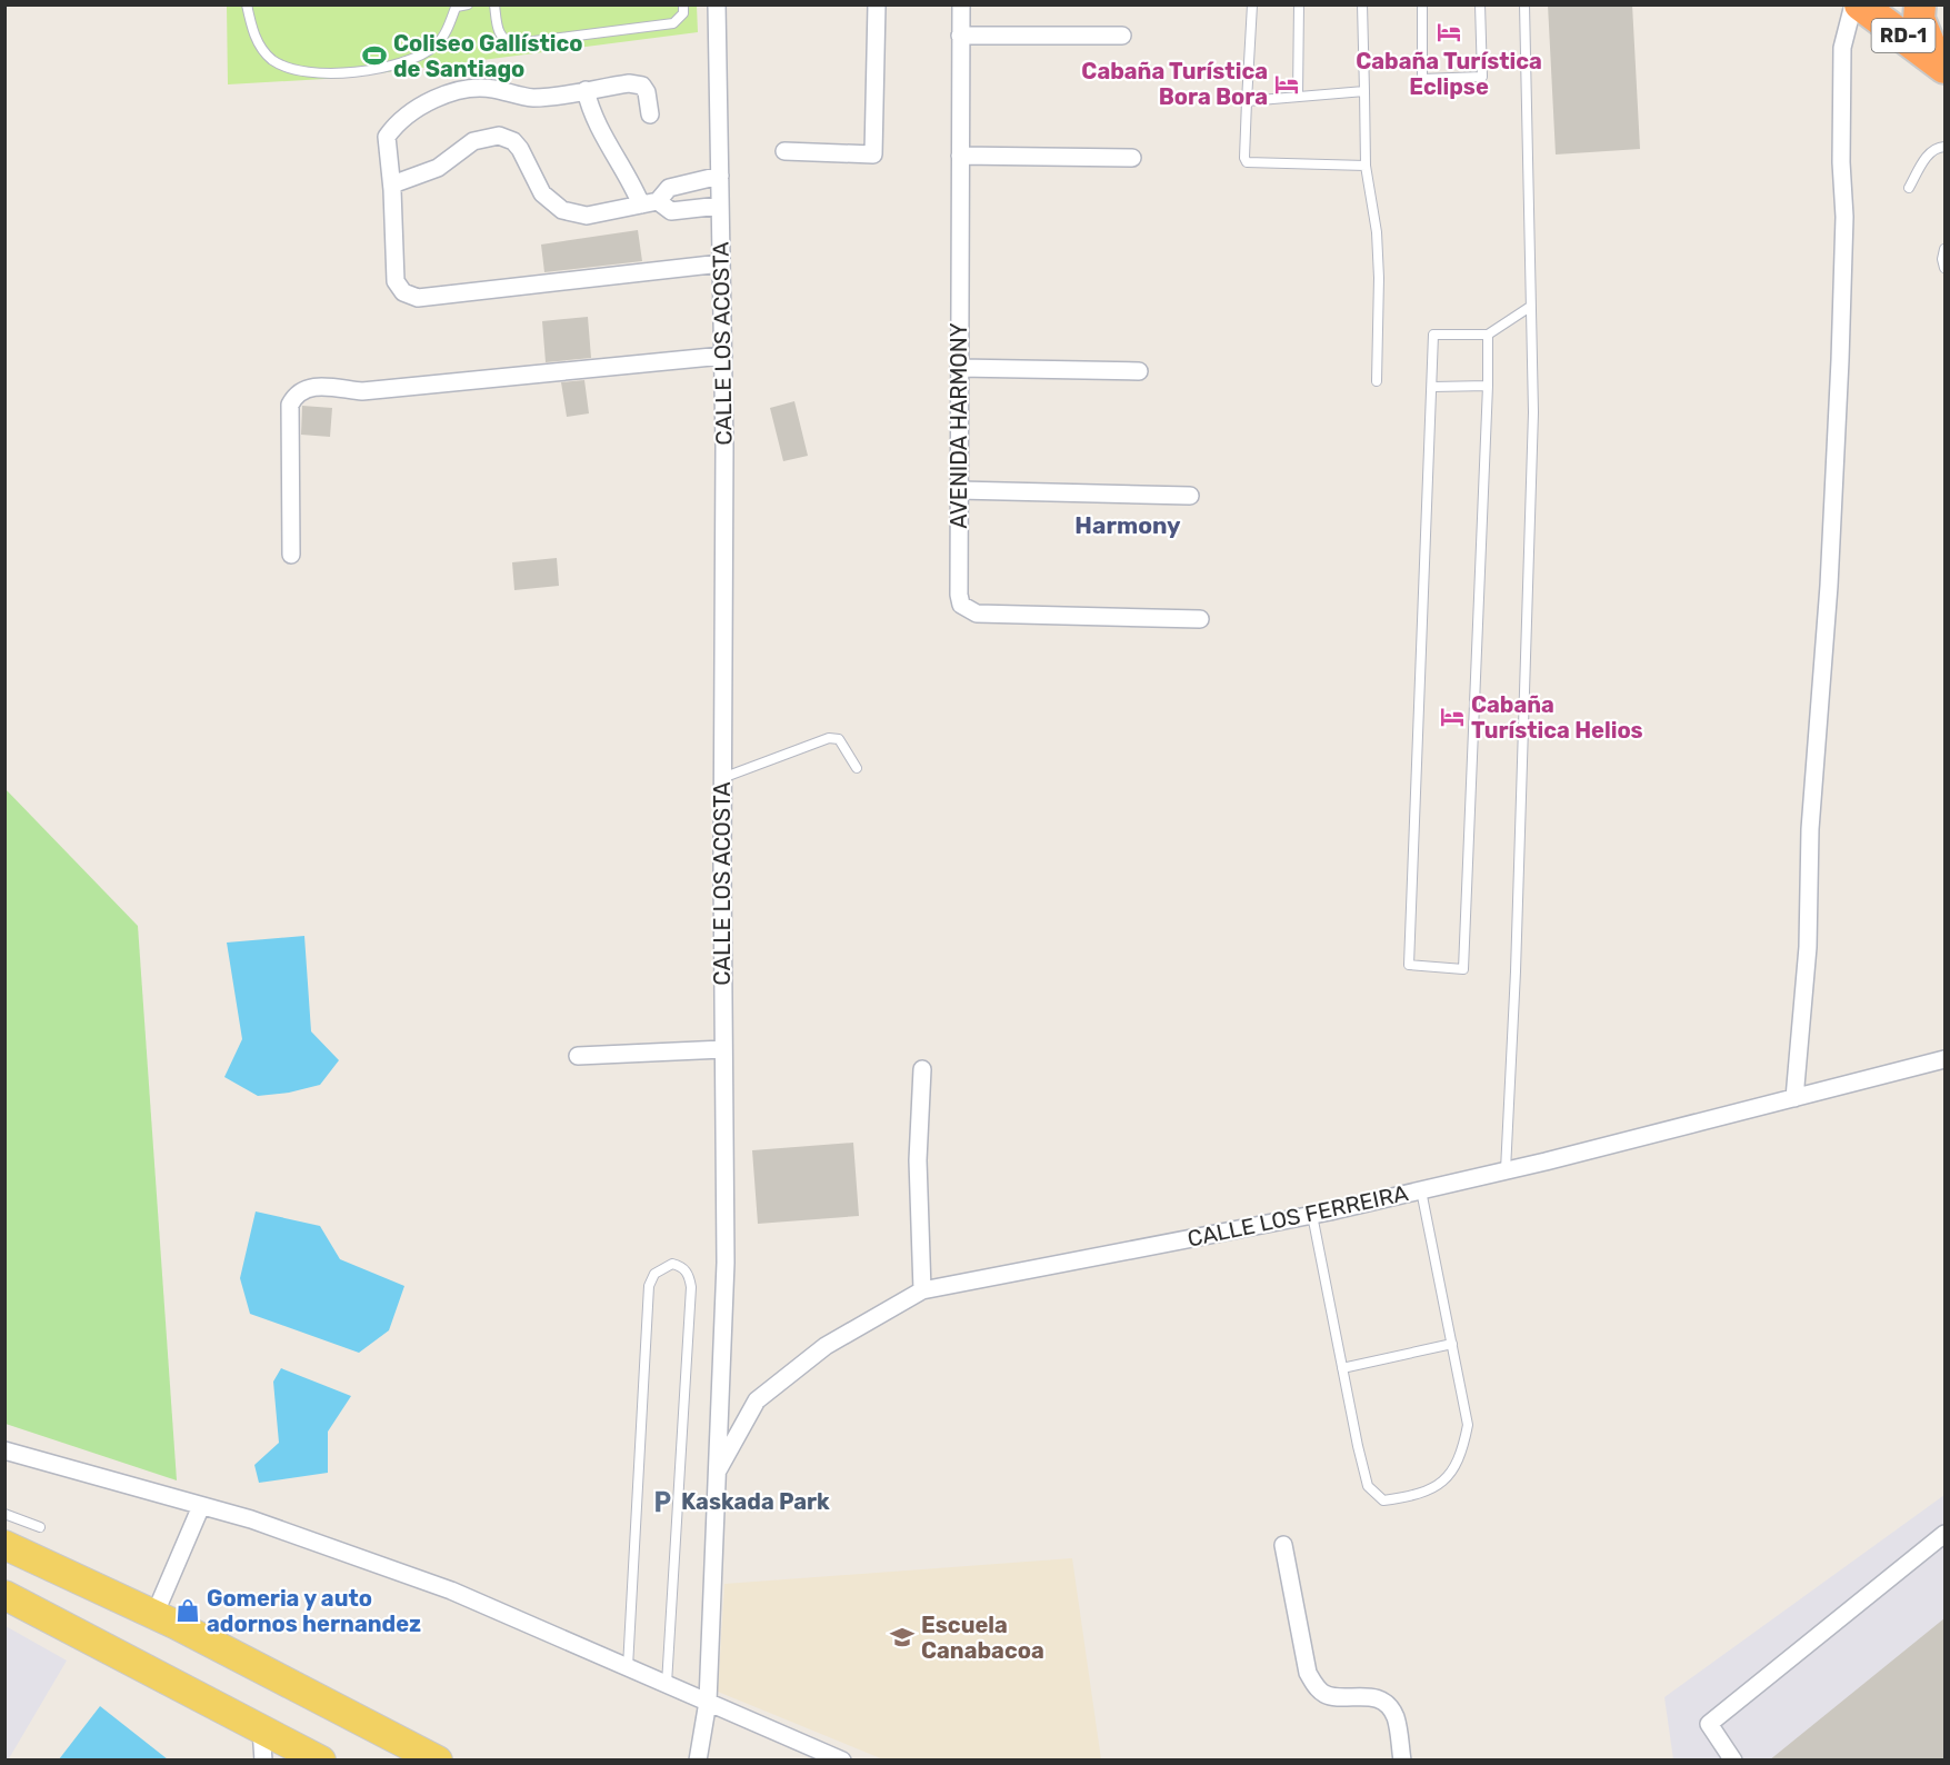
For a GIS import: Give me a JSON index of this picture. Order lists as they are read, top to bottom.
{
  "streets": {
    "highway": ["RD-1"],
    "street": ["CALLE LOS ACOSTA", "AVENIDA HARMONY", "CALLE LOS FERREIRA"]
  },
  "crossings": [
    ["CALLE LOS ACOSTA", "CALLE LOS FERREIRA"]
  ],
  "districts": ["Harmony"],
  "places": {
    "hotel": ["Cabaña Turística Eclipse", "Cabaña Turística Bora Bora", "Cabaña Turística Helios"],
    "sports": ["Coliseo Gallístico de Santiago"],
    "parking": ["Kaskada Park"],
    "shop": ["Gomeria y auto adornos hernandez"],
    "school or university": ["Escuela Canabacoa"]
  }
}
